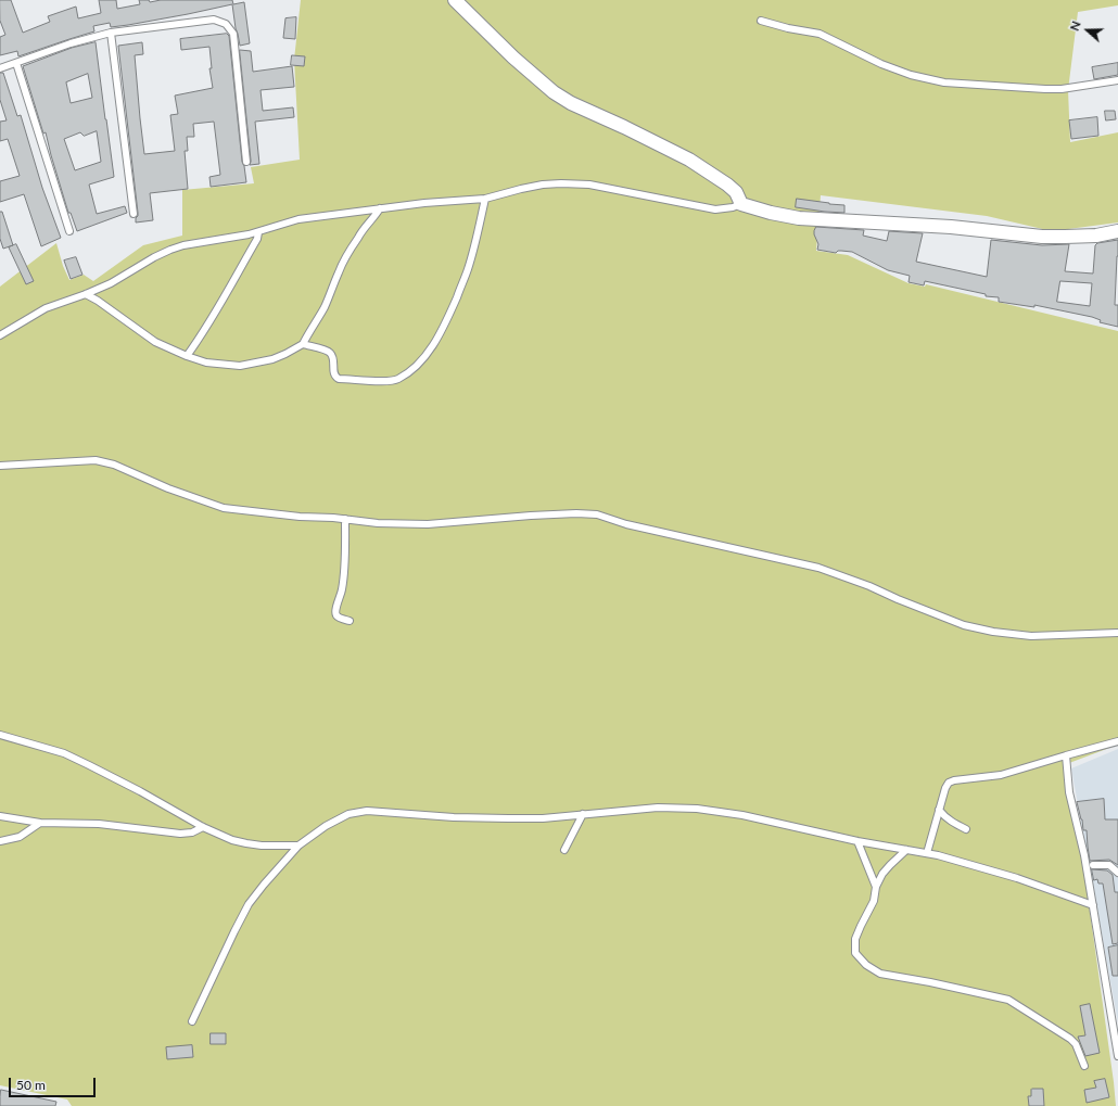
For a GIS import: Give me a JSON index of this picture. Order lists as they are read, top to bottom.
{
  "scale_bar": "50 m",
  "north": "left"
}
